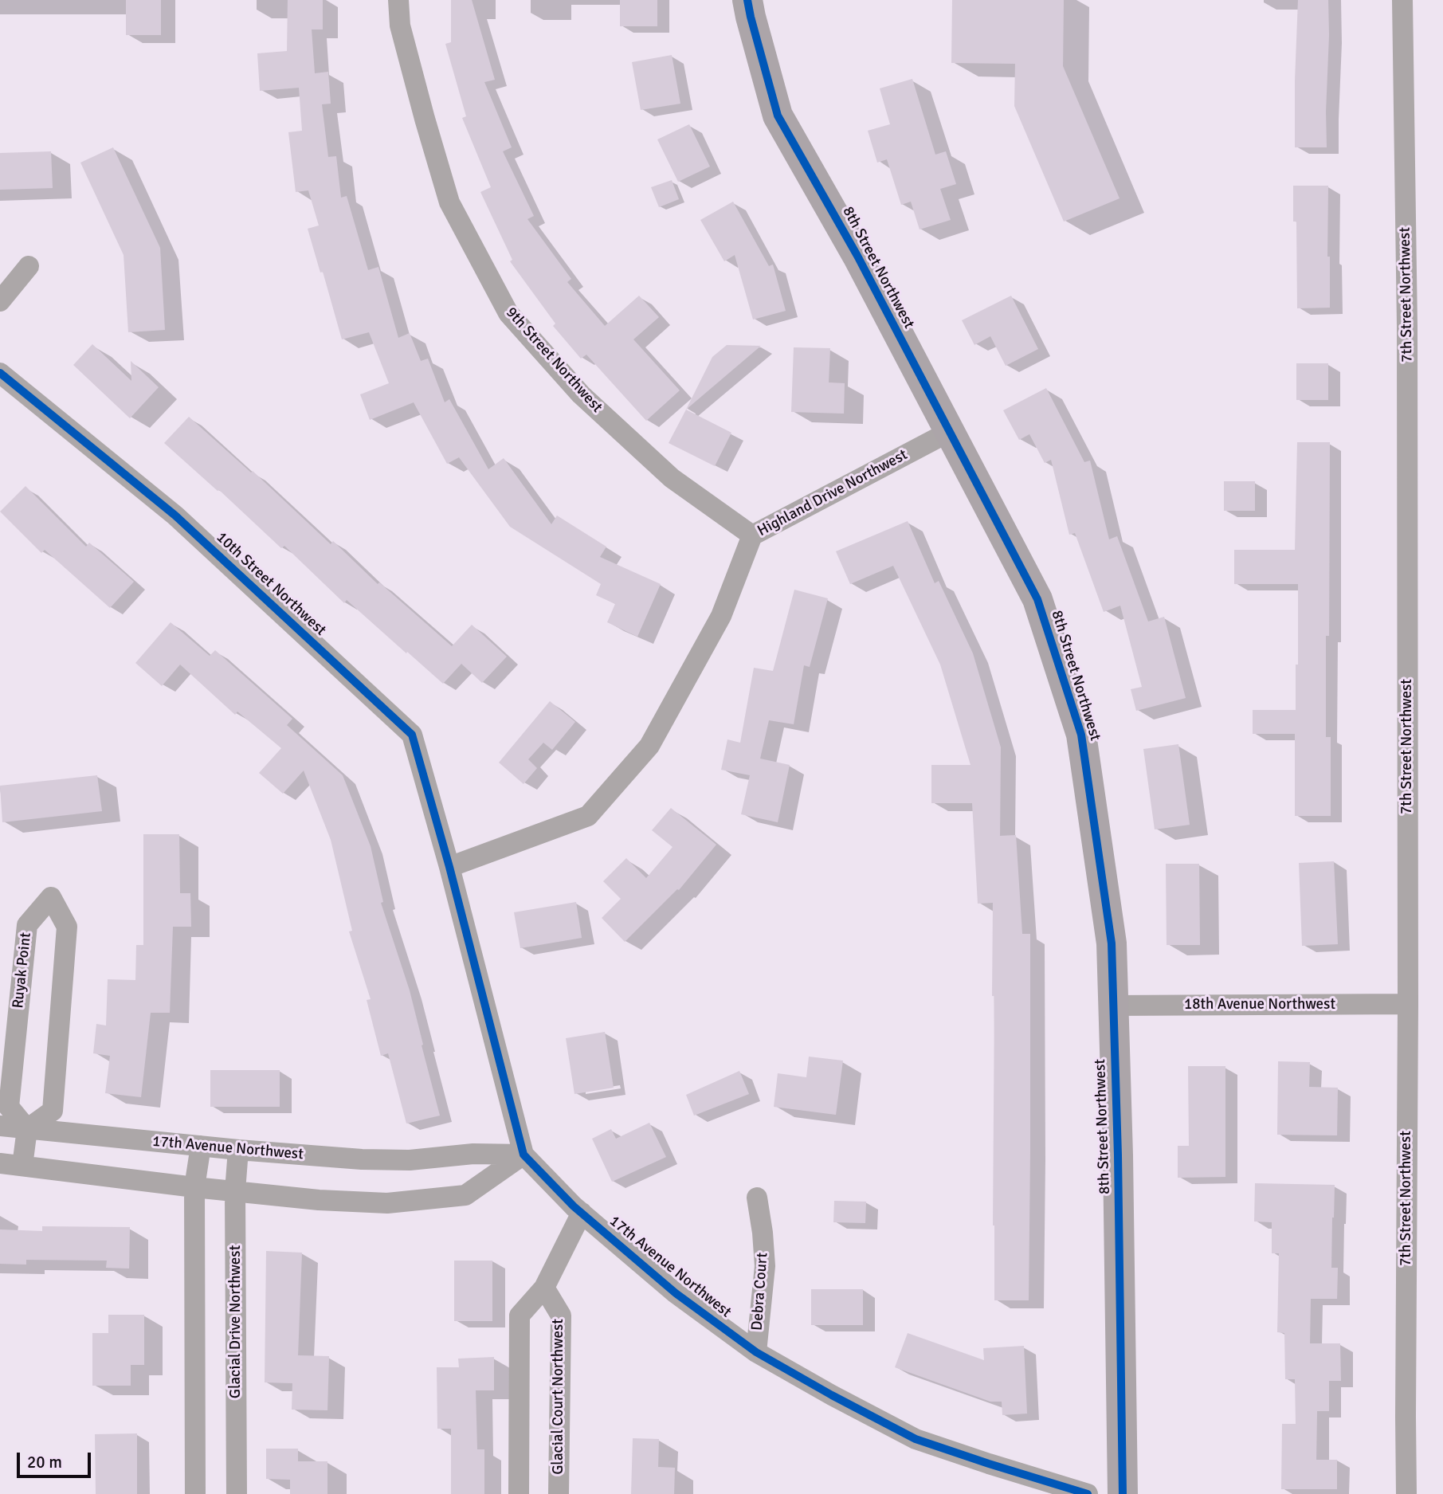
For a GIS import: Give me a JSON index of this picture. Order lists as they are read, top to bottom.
{
  "streets": {
    "street": [
      "8th Street Northwest",
      "7th Street Northwest",
      "9th Street Northwest",
      "Highland Drive Northwest",
      "10th Street Northwest",
      "Ruyak Point",
      "18th Avenue Northwest",
      "17th Avenue Northwest",
      "Debra Court",
      "Glacial Drive Northwest",
      "Glacial Court Northwest"
    ]
  },
  "crossings": [
    ["8th Street Northwest", "Highland Drive Northwest"],
    ["8th Street Northwest", "18th Avenue Northwest"],
    ["7th Street Northwest", "18th Avenue Northwest"],
    ["9th Street Northwest", "Highland Drive Northwest"],
    ["Highland Drive Northwest", "10th Street Northwest"],
    ["Ruyak Point", "17th Avenue Northwest"],
    ["17th Avenue Northwest", "Debra Court"],
    ["17th Avenue Northwest", "Glacial Drive Northwest"]
  ],
  "scale_bar": "20 m"
}
